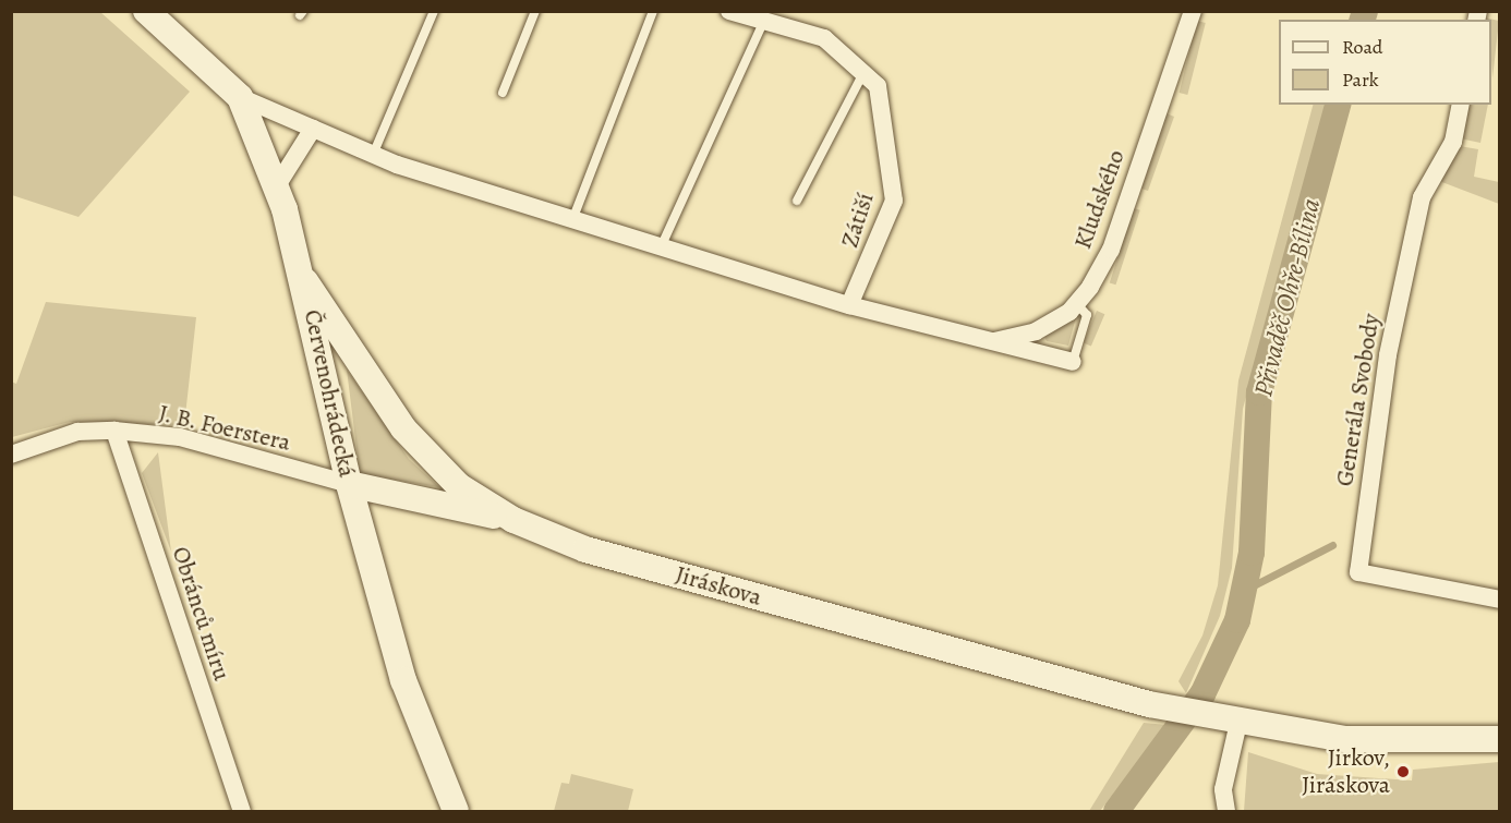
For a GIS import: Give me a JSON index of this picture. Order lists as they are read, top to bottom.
{
  "streets": {
    "street": [
      "Kludského",
      "Zátiší",
      "Červenohrádecká",
      "Generála Svobody",
      "J. B. Foerstera",
      "Jiráskova",
      "Obránců míru"
    ]
  },
  "crossings": [
    ["Červenohrádecká", "J. B. Foerstera"],
    ["Červenohrádecká", "Jiráskova"],
    ["J. B. Foerstera", "Obránců míru"]
  ],
  "water": ["Přivaděč Ohře-Bílina"],
  "places": ["Jirkov, Jiráskova"],
  "legend": ["Road", "Park"]
}
